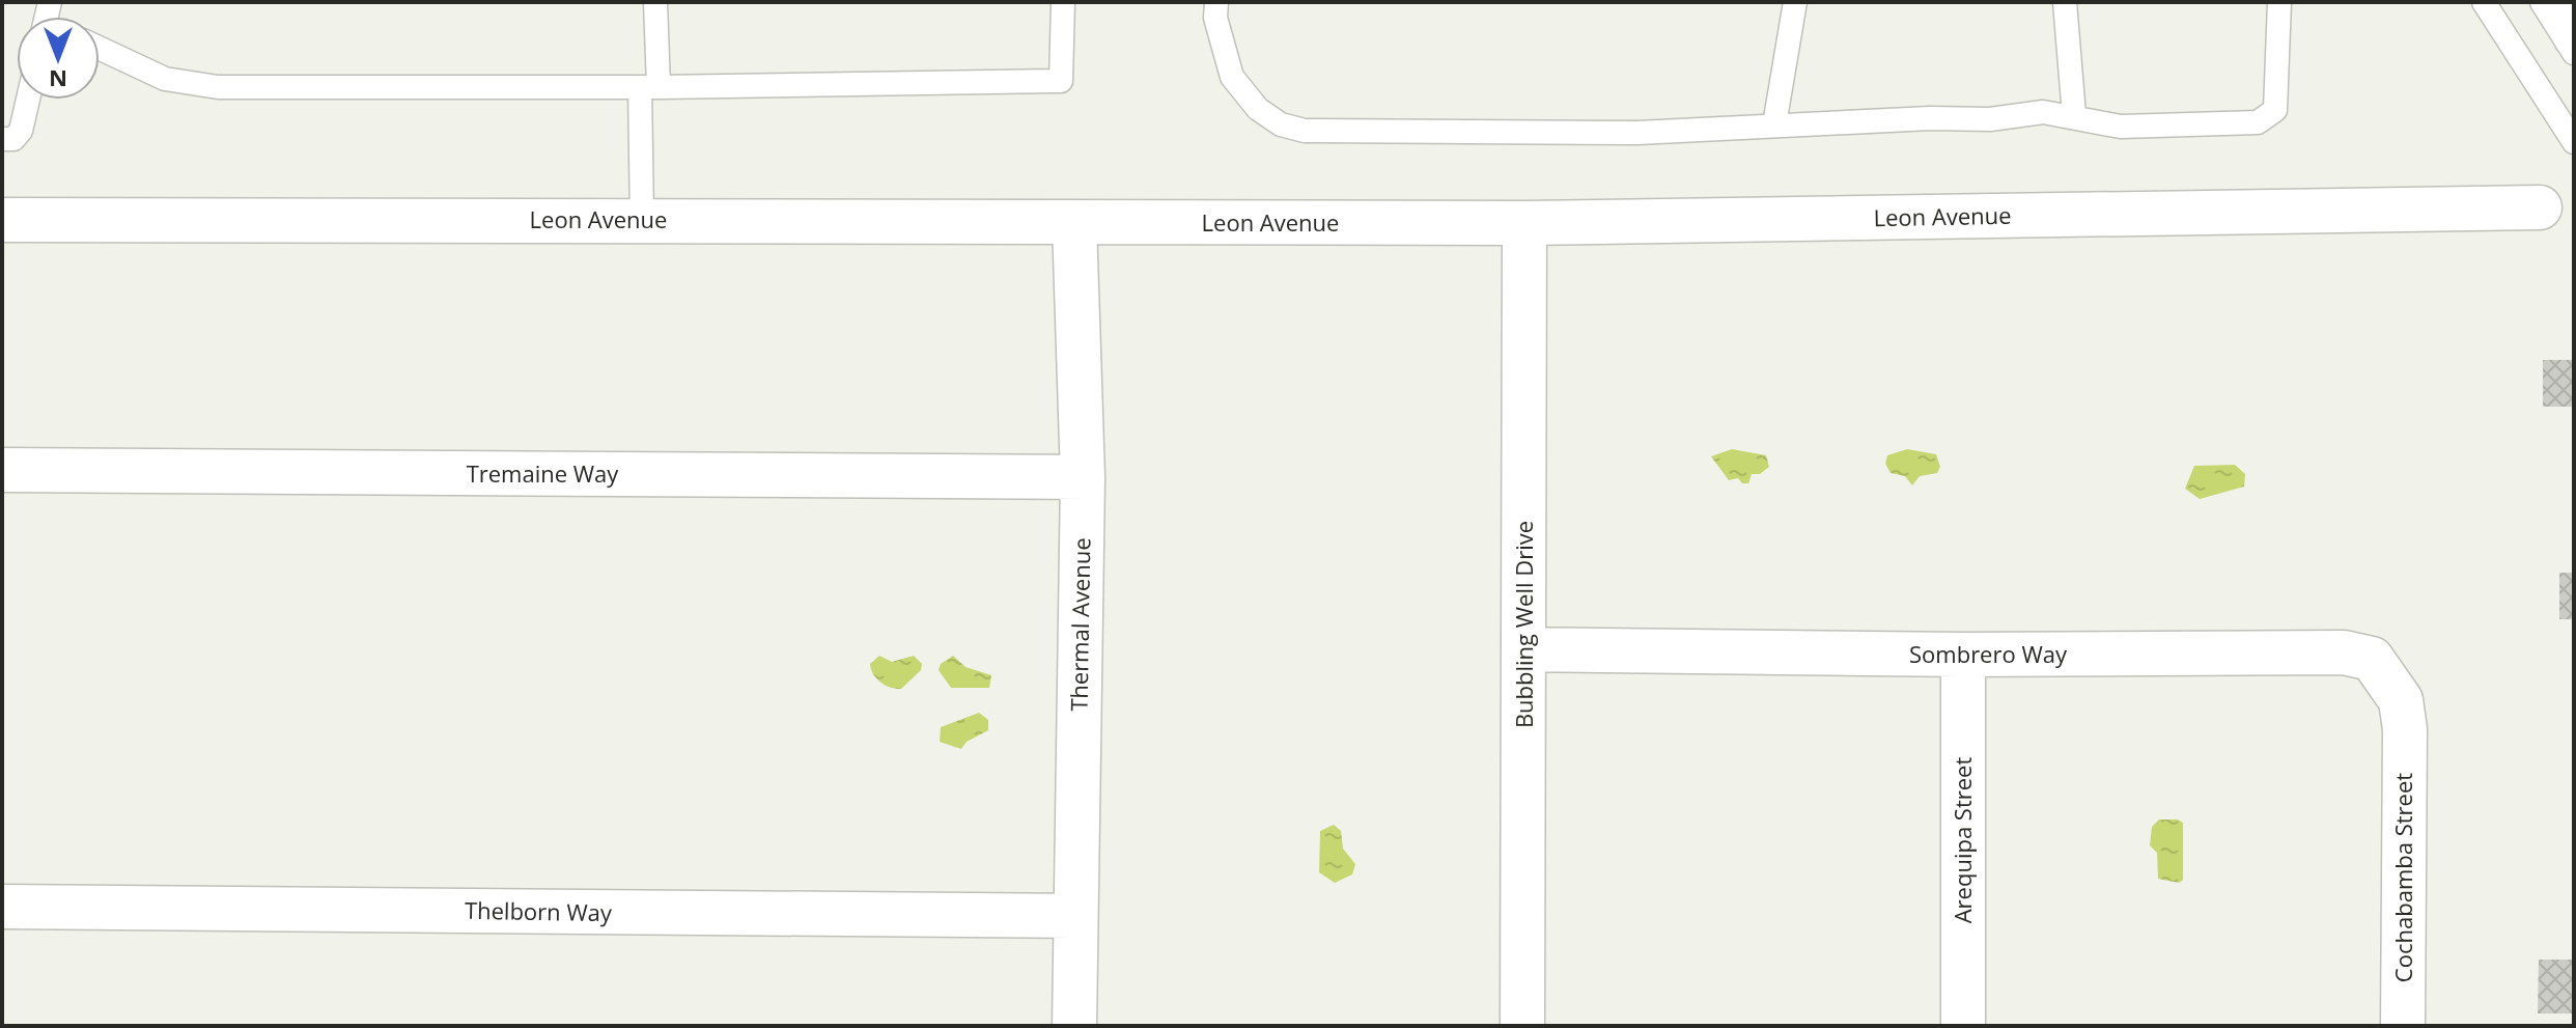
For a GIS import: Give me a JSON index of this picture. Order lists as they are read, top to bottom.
{
  "streets": {
    "street": [
      "Leon Avenue",
      "Tremaine Way",
      "Thermal Avenue",
      "Bubbling Well Drive",
      "Sombrero Way",
      "Arequipa Street",
      "Cochabamba Street",
      "Thelborn Way"
    ]
  },
  "crossings": [
    ["Leon Avenue", "Thermal Avenue"],
    ["Leon Avenue", "Bubbling Well Drive"],
    ["Tremaine Way", "Thermal Avenue"],
    ["Thermal Avenue", "Thelborn Way"],
    ["Bubbling Well Drive", "Sombrero Way"],
    ["Sombrero Way", "Arequipa Street"],
    ["Sombrero Way", "Cochabamba Street"]
  ],
  "north": "bottom"
}
